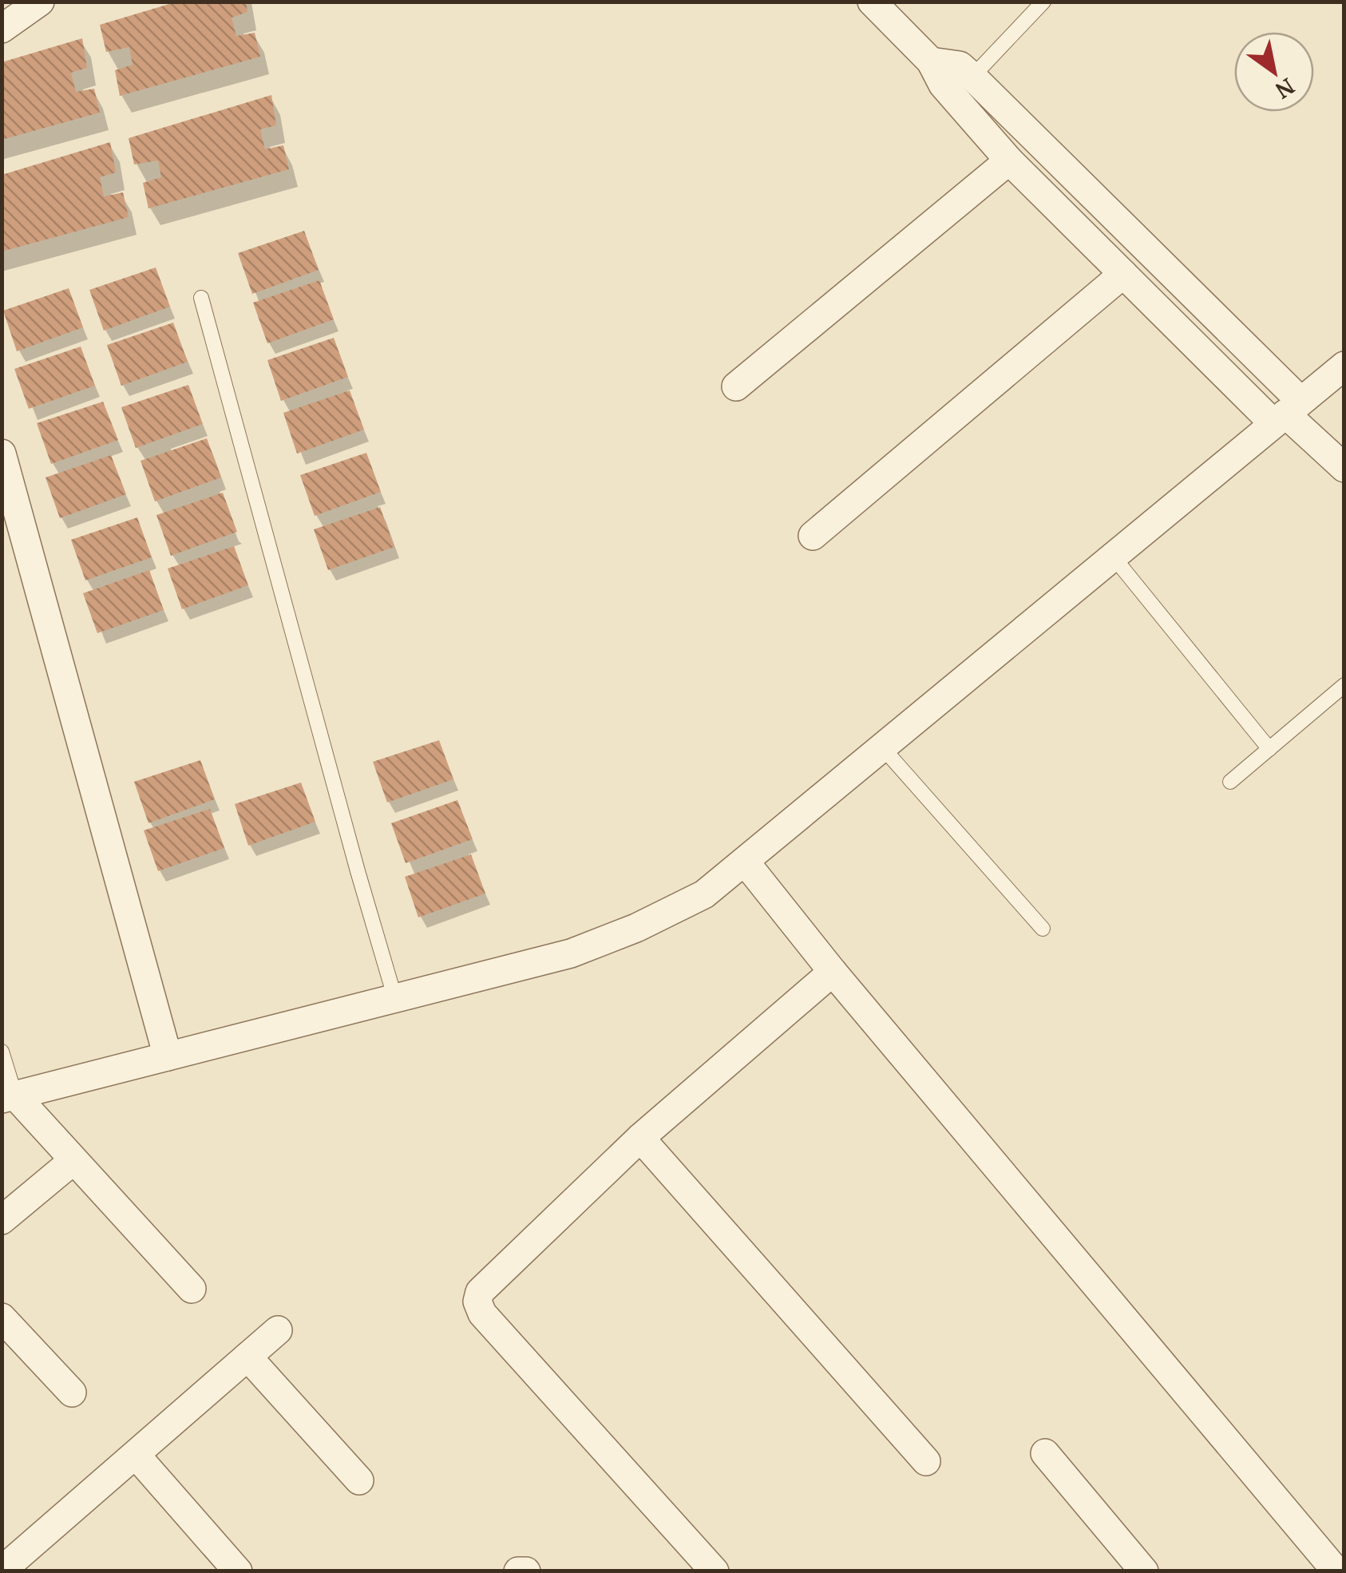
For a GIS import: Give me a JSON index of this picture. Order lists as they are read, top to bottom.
{
  "north": "bottom right"
}
